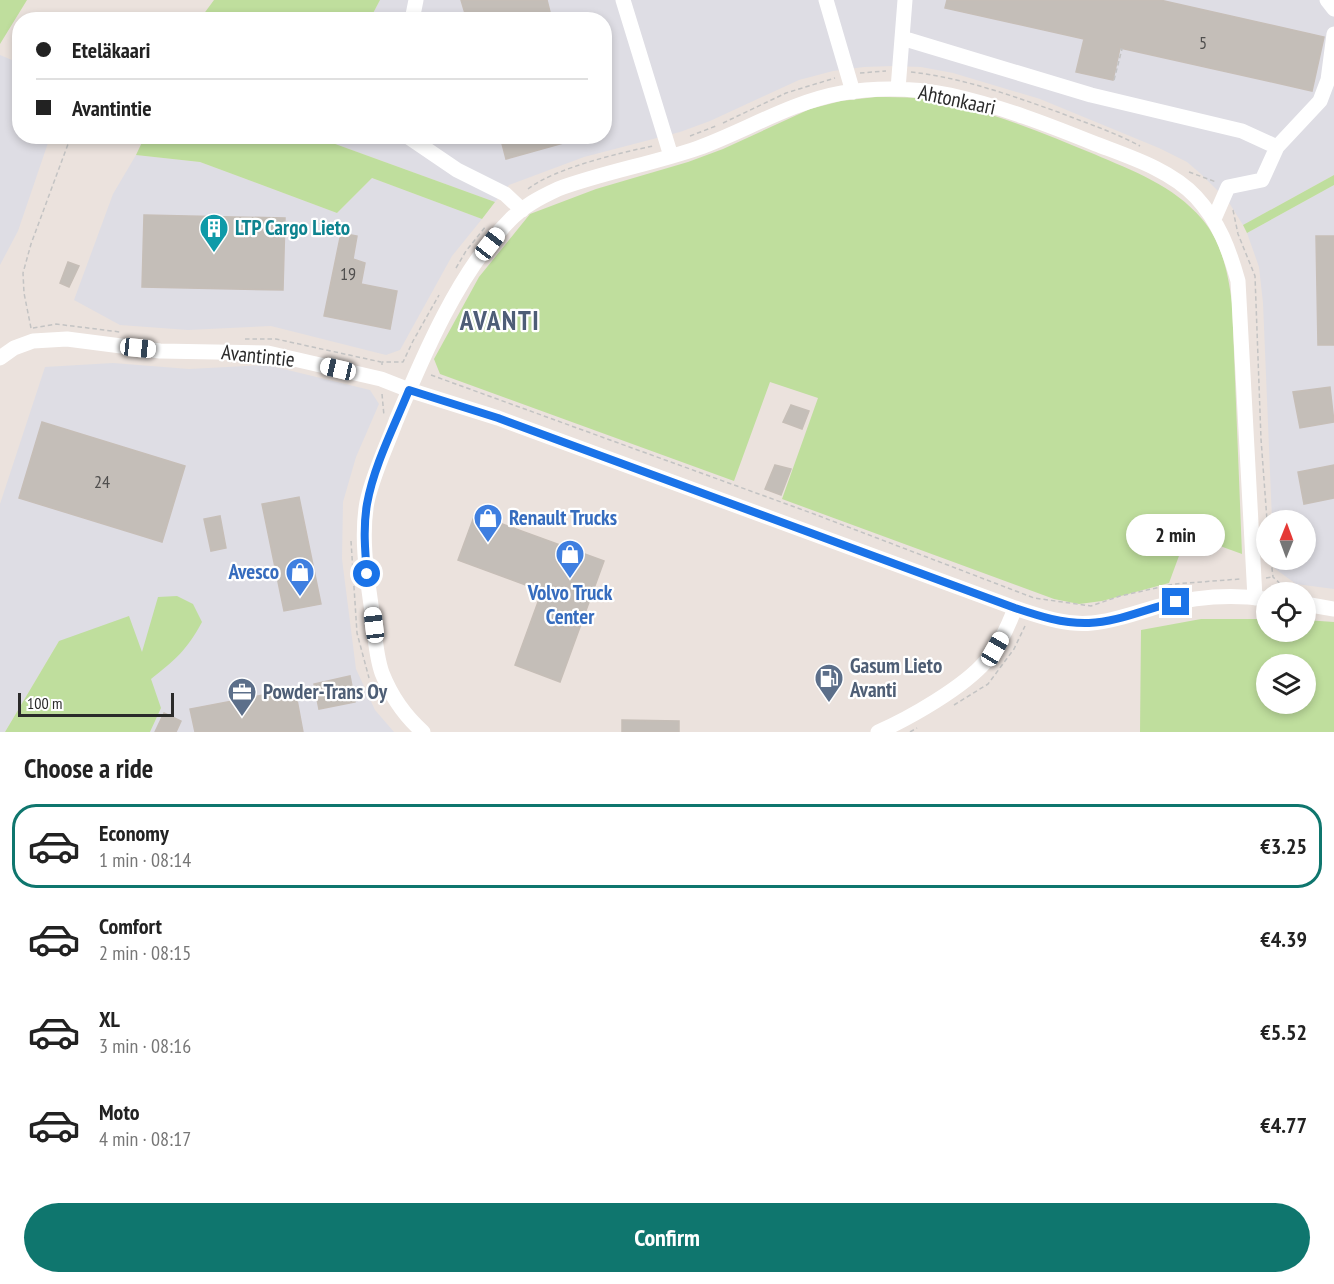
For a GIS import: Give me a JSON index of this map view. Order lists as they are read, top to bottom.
{
  "streets": {
    "street": ["Ahtonkaari", "Avantintie"]
  },
  "crossings": [
    ["Ahtonkaari", "Avantintie"]
  ],
  "districts": ["AVANTI"],
  "places": {
    "building": ["LTP Cargo Lieto"],
    "shop": ["Renault Trucks", "Volvo Truck Center", "Avesco"],
    "fuel station": ["Gasum Lieto Avanti"],
    "office": ["Powder-Trans Oy"]
  },
  "house_numbers": ["5", "19", "24"],
  "scale_bar": "100 m",
  "north": "top",
  "page": {
    "banner": ["Eteläkaari", "Avantintie"],
    "bubble": "2 min",
    "scale": "100 m",
    "heading": "Choose a ride",
    "list": [
      {
        "name": "Economy",
        "note": "1 min · 08:14",
        "value": "€3.25"
      },
      {
        "name": "Comfort",
        "note": "2 min · 08:15",
        "value": "€4.39"
      },
      {
        "name": "XL",
        "note": "3 min · 08:16",
        "value": "€5.52"
      },
      {
        "name": "Moto",
        "note": "4 min · 08:17",
        "value": "€4.77"
      }
    ],
    "buttons": "Confirm"
  }
}
